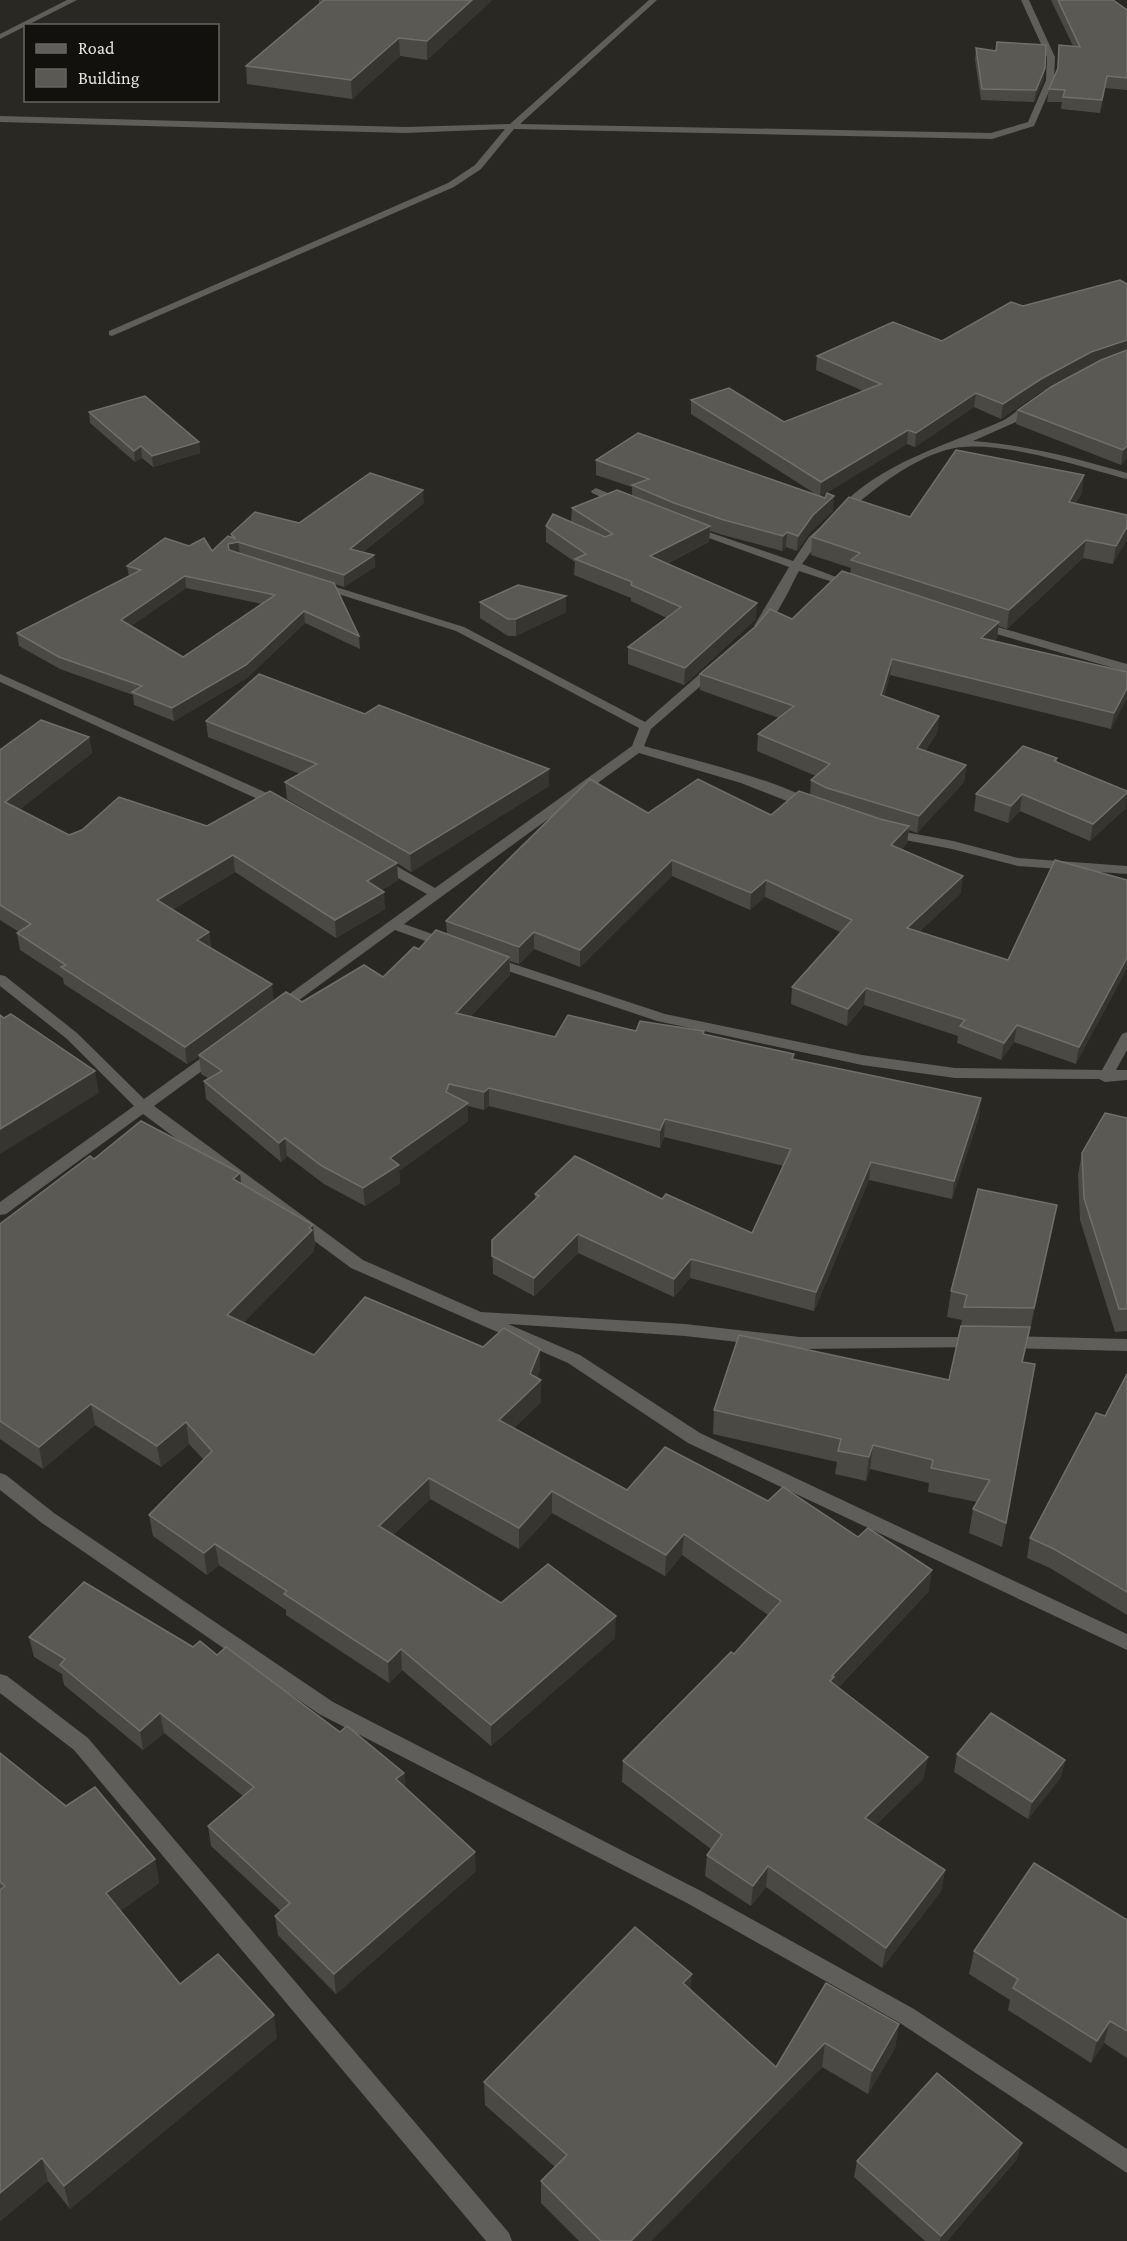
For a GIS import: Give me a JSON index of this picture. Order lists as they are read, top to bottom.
{
  "legend": ["Road", "Building"]
}
